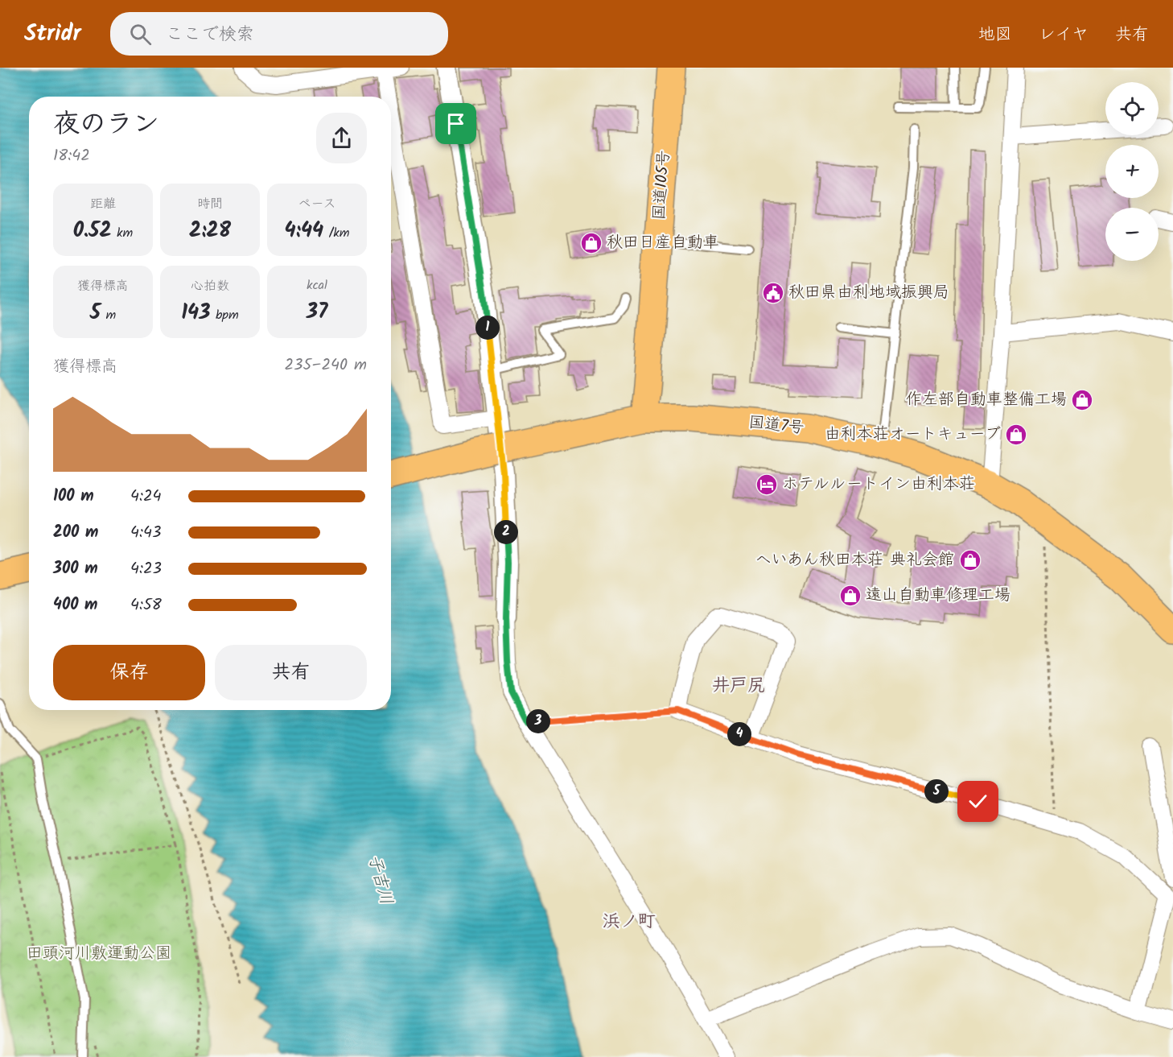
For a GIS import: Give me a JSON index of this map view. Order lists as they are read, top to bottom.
{
  "streets": {
    "highway": ["国道105号", "国道7号"]
  },
  "crossings": [
    ["国道105号", "国道7号"]
  ],
  "districts": ["井戸尻", "浜ノ町"],
  "water": ["子吉川"],
  "parks": ["田頭河川敷運動公園"],
  "places": {
    "shop": [
      "秋田日産自動車",
      "作左部自動車整備工場",
      "由利本荘オートキューブ",
      "へいあん秋田本荘 典礼会館",
      "遠山自動車修理工場"
    ],
    "public building": ["秋田県由利地域振興局"],
    "hotel": ["ホテルルートイン由利本荘"]
  },
  "page": {
    "header": "Stridr",
    "search": "ここで検索",
    "nav": ["地図", "レイヤ", "共有"],
    "map_buttons": ["+", "−"],
    "heading": ["夜のラン", "18:42"],
    "stats": [
      ["距離", "0.52 km"],
      ["時間", "2:28"],
      ["ペース", "4:44 /km"],
      ["獲得標高", "5 m"],
      ["心拍数", "143 bpm"],
      ["kcal", "37"]
    ],
    "pins": [
      "1",
      "2",
      "3",
      "4",
      "5"
    ],
    "chart": ["獲得標高", "235–240 m"],
    "list": [
      {
        "name": "100 m",
        "note": "4:24"
      },
      {
        "name": "200 m",
        "note": "4:43"
      },
      {
        "name": "300 m",
        "note": "4:23"
      },
      {
        "name": "400 m",
        "note": "4:58"
      }
    ],
    "buttons": ["保存", "共有"]
  }
}
